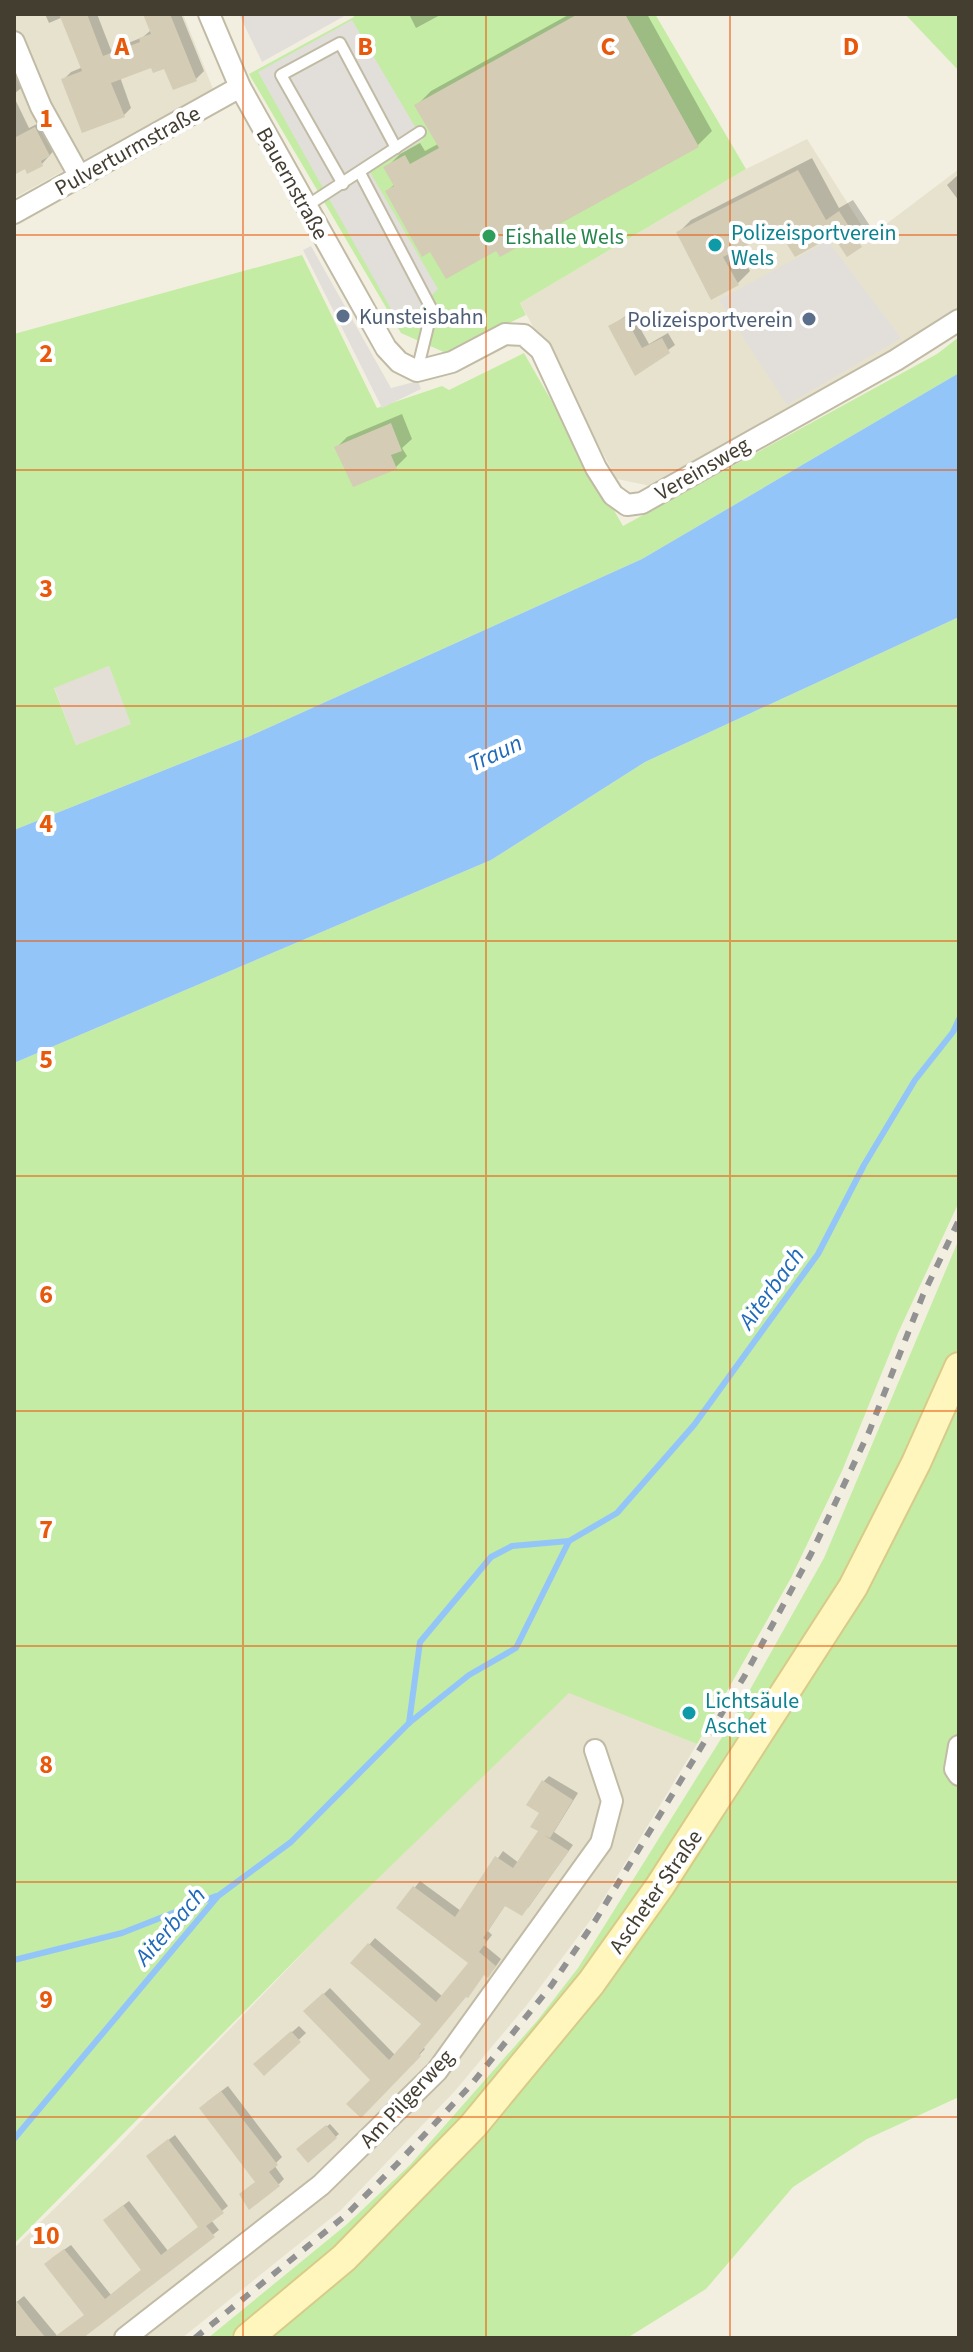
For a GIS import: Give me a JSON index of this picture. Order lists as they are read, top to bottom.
{
  "streets": {
    "main road": ["Ascheter Straße"],
    "street": [
      "Pulverturmstraße",
      "Bauernstraße",
      "Vereinsweg",
      "Am Pilgerweg"
    ]
  },
  "crossings": [
    ["Pulverturmstraße", "Bauernstraße"],
    ["Bauernstraße", "Vereinsweg"]
  ],
  "water": ["Traun", "Aiterbach"],
  "places": [
    "Eishalle Wels",
    "Polizeisportverein Wels",
    "Kunsteisbahn",
    "Polizeisportverein",
    "Lichtsäule Aschet"
  ],
  "grid": {
    "columns": [
      "A",
      "B",
      "C",
      "D"
    ],
    "rows": [
      "1",
      "2",
      "3",
      "4",
      "5",
      "6",
      "7",
      "8",
      "9",
      "10"
    ]
  }
}
